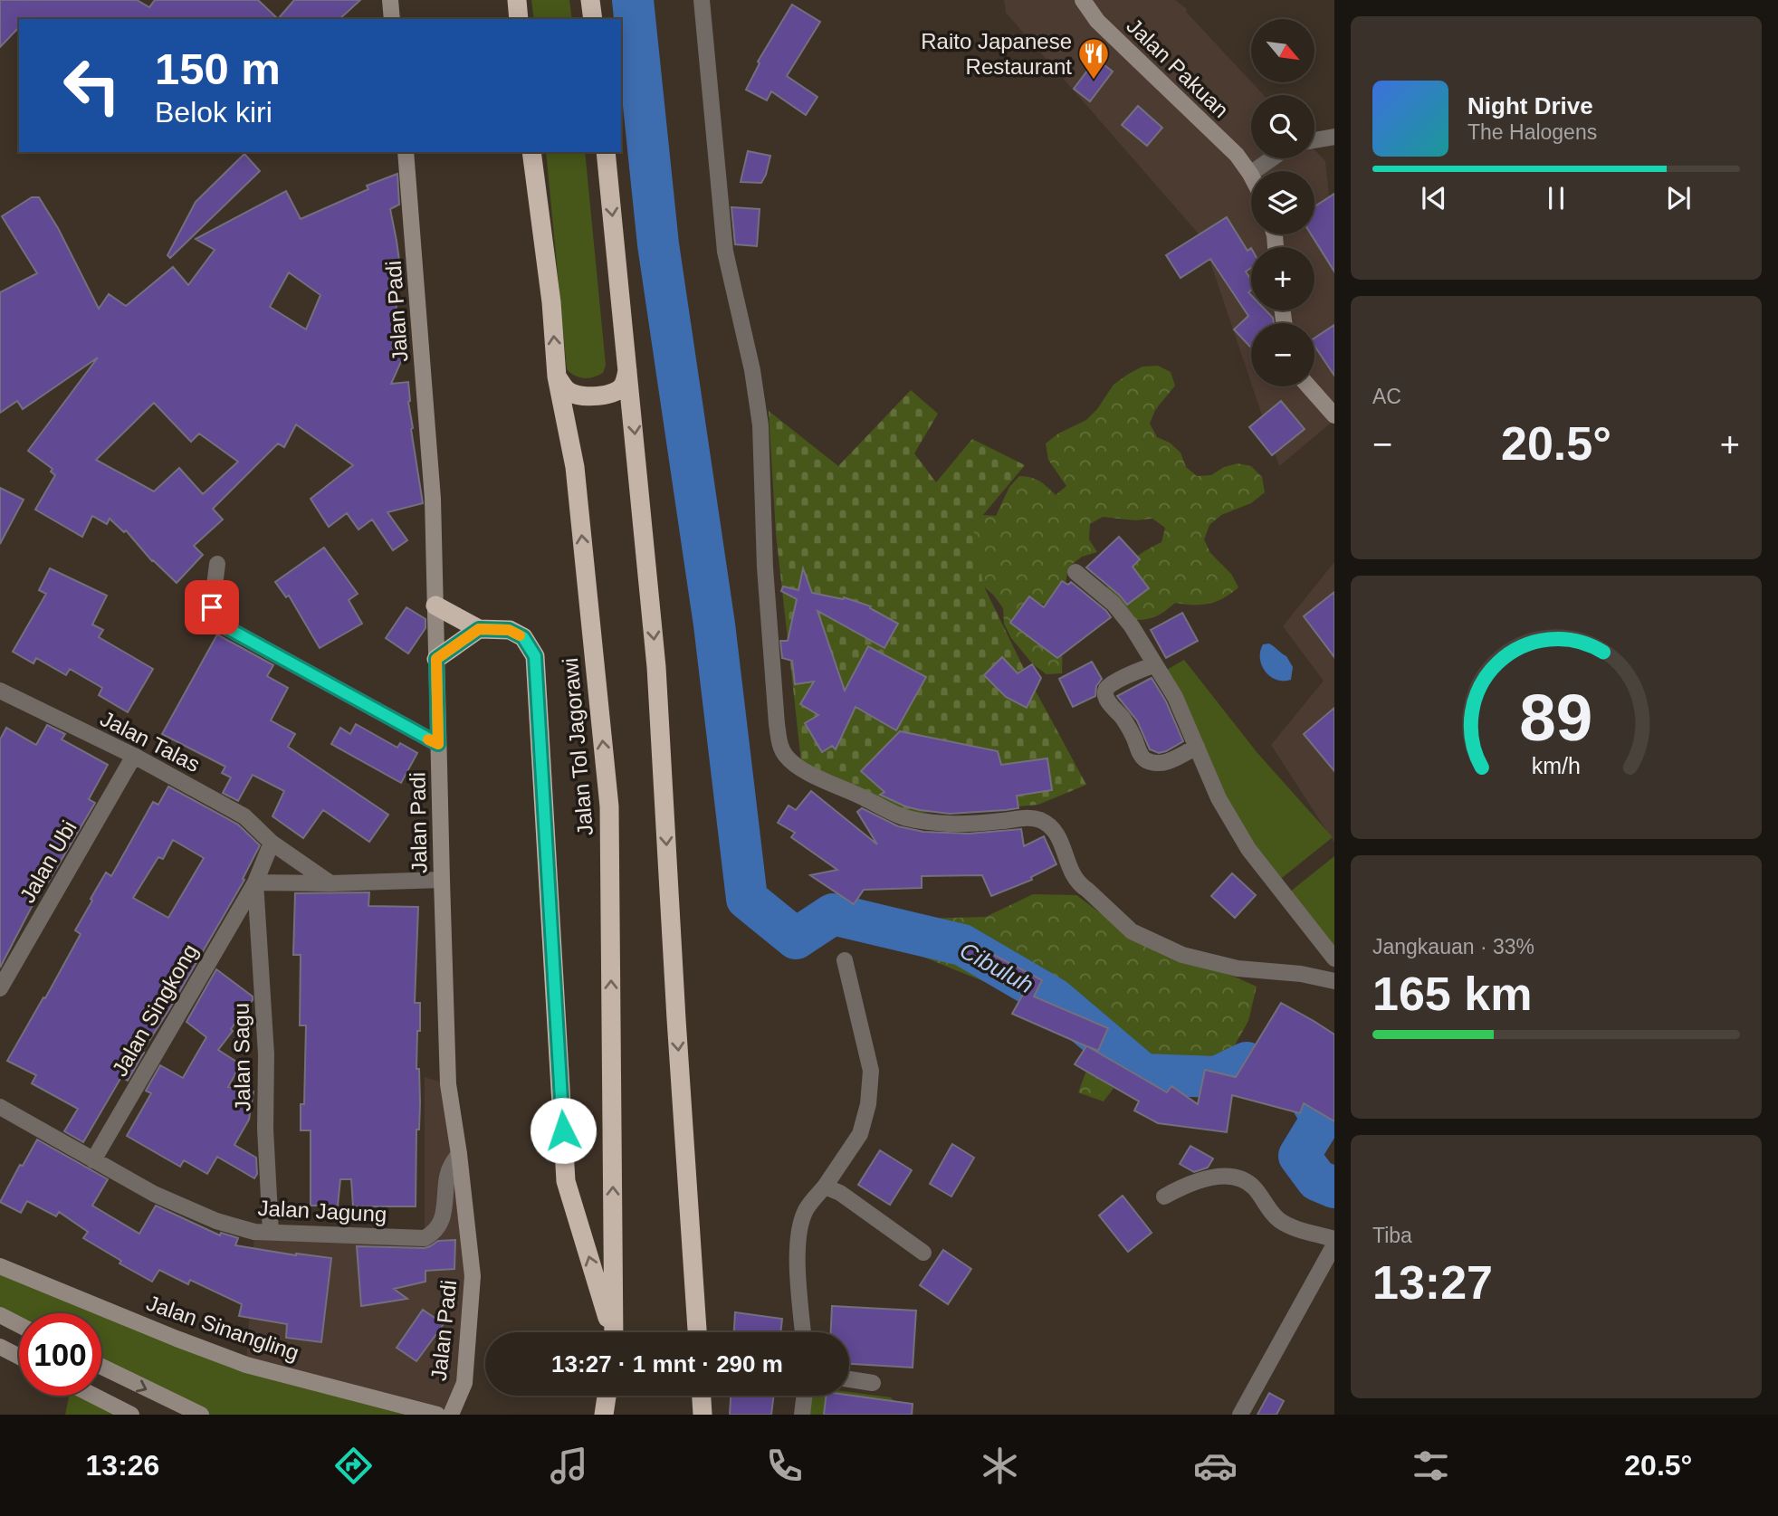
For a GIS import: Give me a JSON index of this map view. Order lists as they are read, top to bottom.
{
  "streets": {
    "highway": ["Jalan Tol Jagorawi"],
    "street": [
      "Jalan Pakuan",
      "Jalan Padi",
      "Jalan Talas",
      "Jalan Ubi",
      "Jalan Singkong",
      "Jalan Sagu",
      "Jalan Jagung",
      "Jalan Sinangling"
    ]
  },
  "crossings": [
    ["Jalan Padi", "Jalan Jagung"],
    ["Jalan Talas", "Jalan Ubi"],
    ["Jalan Singkong", "Jalan Sagu"],
    ["Jalan Singkong", "Jalan Jagung"],
    ["Jalan Sagu", "Jalan Jagung"]
  ],
  "water": ["Cibuluh"],
  "places": {
    "restaurant": ["Raito Japanese Restaurant"]
  },
  "north": "bottom right",
  "page": {
    "map_buttons": ["+", "−"],
    "turn": ["150 m", "Belok kiri"],
    "song": ["Night Drive", "The Halogens"],
    "tile": [
      "AC",
      ["Jangkauan · 33%", "165 km"],
      ["Tiba", "13:27"]
    ],
    "heat": ["−", "20.5°", "+"],
    "limit": "100",
    "trip": "13:27 · 1 mnt · 290 m",
    "tabs": ["13:26", "20.5°"],
    "gauge": ["89", "km/h"]
  }
}
